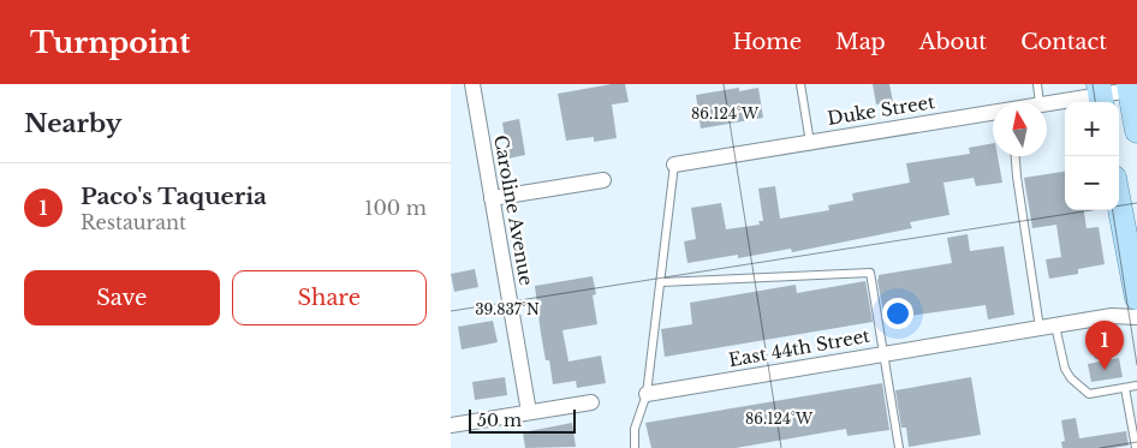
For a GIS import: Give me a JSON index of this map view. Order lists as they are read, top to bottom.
{
  "streets": {
    "street": ["Duke Street", "Caroline Avenue", "East 44th Street"]
  },
  "scale_bar": "50 m",
  "north": "top",
  "page": {
    "header": "Turnpoint",
    "nav": [
      "Home",
      "Map",
      "About",
      "Contact"
    ],
    "heading": "Nearby",
    "map_buttons": ["+", "−"],
    "list": [
      {
        "mark": "1",
        "name": "Paco's Taqueria",
        "note": "Restaurant",
        "value": "100 m"
      }
    ],
    "buttons": ["Save", "Share"],
    "pins": "1",
    "scale": "50 m"
  },
  "coordinates": ["86.124°W", "39.837°N"]
}
